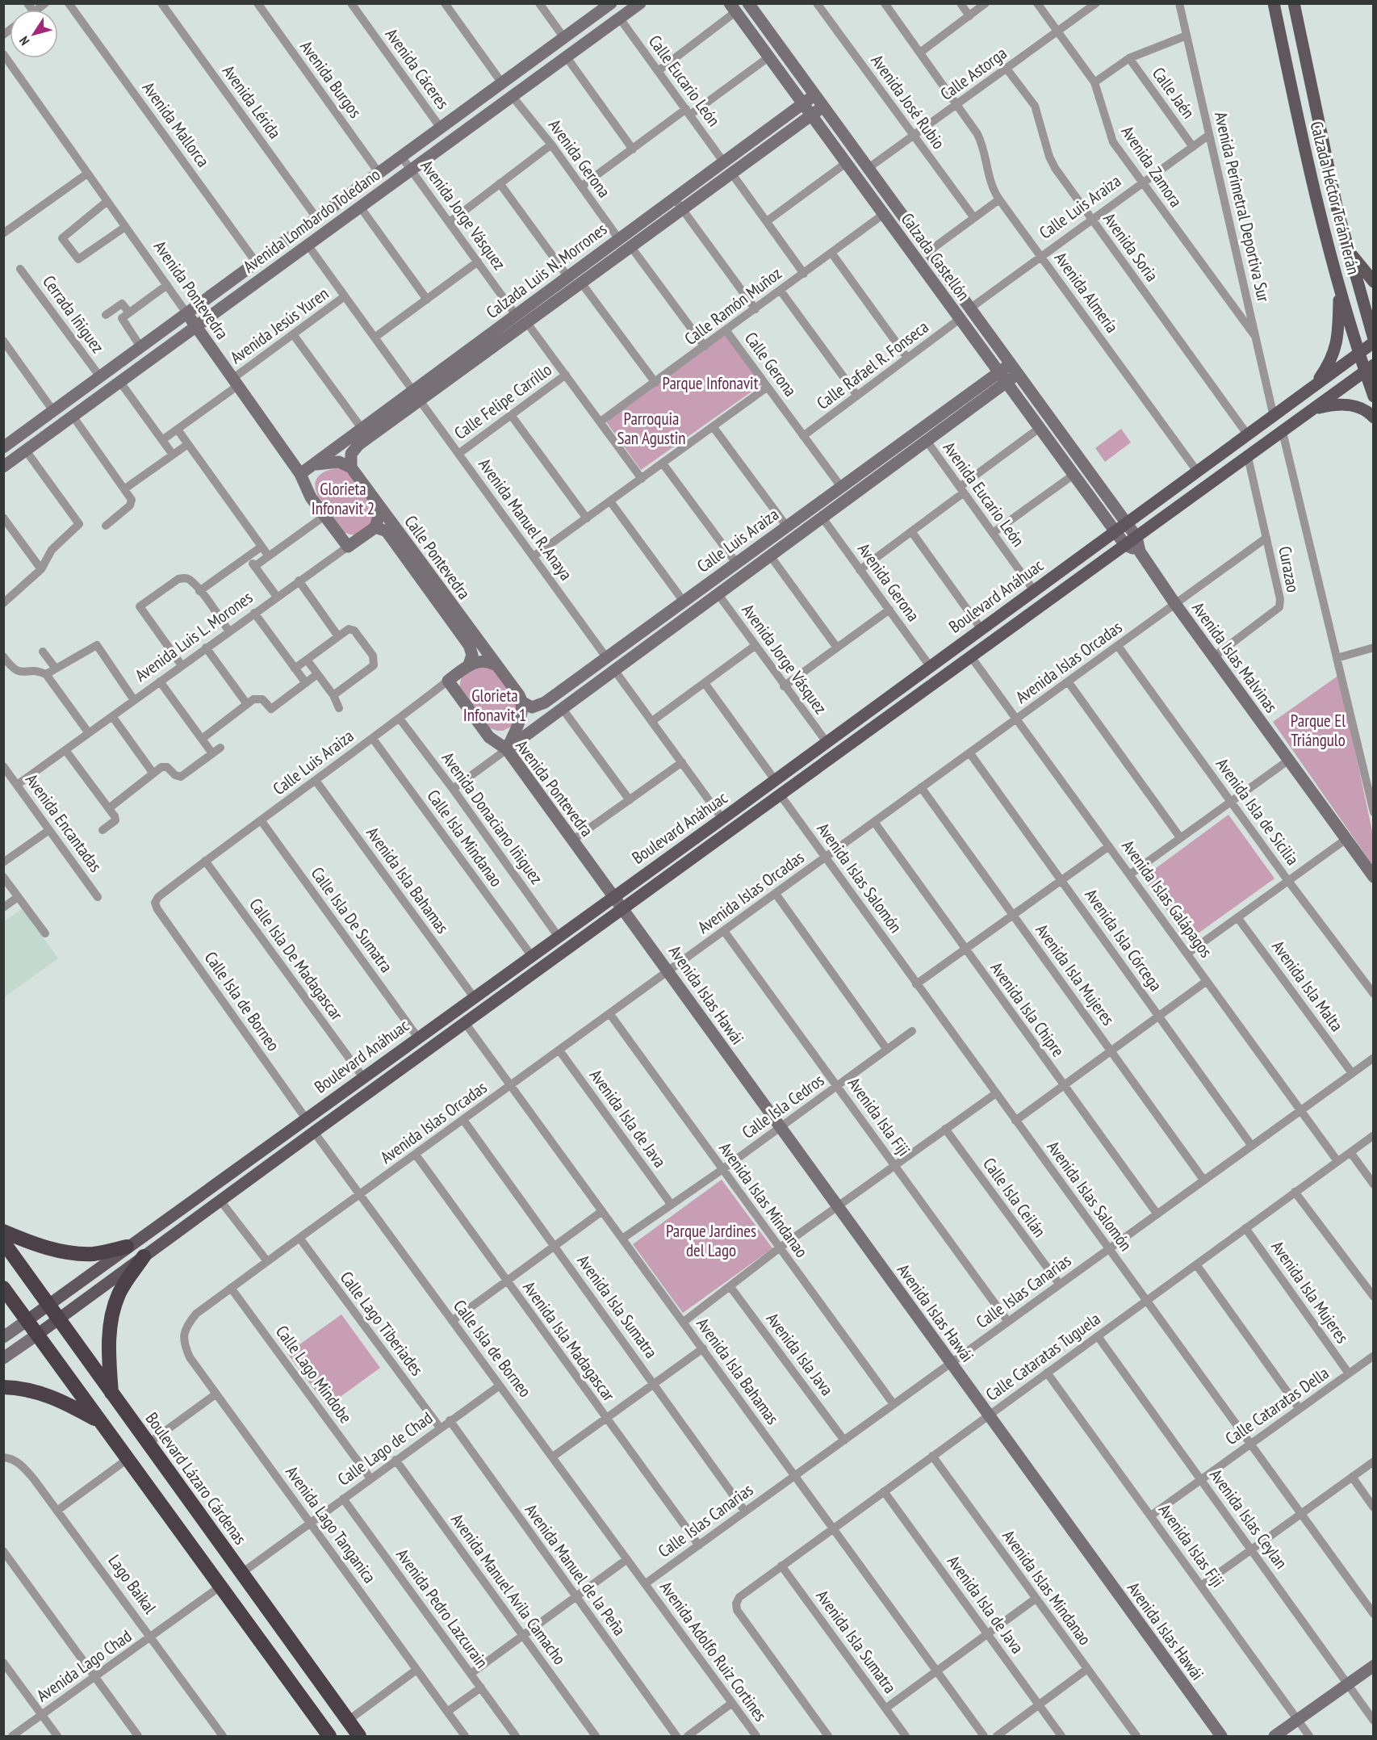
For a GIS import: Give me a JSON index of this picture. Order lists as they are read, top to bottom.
{
  "streets": {
    "highway": ["Boulevard Lázaro Cárdenas"],
    "main road": ["Calzada Héctor Terán Terán", "Boulevard Anáhuac"],
    "street": [
      "Avenida Cáceres",
      "Calle Astorga",
      "Avenida Burgos",
      "Calle Eucario León",
      "Calle Jaén",
      "Avenida Lérida",
      "Avenida José Rubio",
      "Avenida Mallorca",
      "Avenida Gerona",
      "Avenida Zamora",
      "Calle Luis Araiza",
      "Avenida Perimetral Deportiva Sur",
      "Avenida Jorge Vásquez",
      "Avenida Lombardo Toledano",
      "Avenida Soria",
      "Calzada Castellón",
      "Calzada Luis N. Morrones",
      "Avenida Pontevedra",
      "Avenida Almería",
      "Calle Ramón Muñoz",
      "Cerrada Iñiguez",
      "Avenida Jesús Yuren",
      "Calle Gerona",
      "Calle Rafael R. Fonseca",
      "Calle Felipe Carrillo",
      "Avenida Eucario León",
      "Avenida Manuel R. Anaya",
      "Calle Pontevedra",
      "Curazao",
      "Avenida Luis L. Morones",
      "Avenida Islas Malvinas",
      "Avenida Islas Orcadas",
      "Avenida Isla de Sicilia",
      "Avenida Donaciano Iñiguez",
      "Avenida Encantadas",
      "Calle Isla Mindanao",
      "Avenida Islas Salomón",
      "Avenida Isla Bahamas",
      "Avenida Islas Galápagos",
      "Calle Isla De Sumatra",
      "Avenida Isla Córcega",
      "Calle Isla De Madagascar",
      "Avenida Isla Mujeres",
      "Avenida Isla Malta",
      "Avenida Islas Hawái",
      "Calle Isla de Borneo",
      "Avenida Isla Chipre",
      "Calle Isla Cedros",
      "Avenida Isla Fiji",
      "Avenida Isla de Java",
      "Calle Isla Ceilán",
      "Avenida Islas Mindanao",
      "Calle Islas Canarias",
      "Avenida Isla Sumatra",
      "Calle Lago Tiberiades",
      "Avenida Isla Madagascar",
      "Avenida Isla Java",
      "Calle Cataratas Tuguela",
      "Calle Lago Mindobe",
      "Calle Cataratas Della",
      "Calle Lago de Chad",
      "Avenida Islas Ceylan",
      "Avenida Lago Tanganica",
      "Avenida Islas Fiji",
      "Avenida Manuel de la Peña",
      "Lago Baikal",
      "Avenida Manuel Avila Camacho",
      "Avenida Pedro Lazcurain",
      "Avenida Adolfo Ruiz Cortines",
      "Avenida Lago Chad"
    ]
  },
  "crossings": [
    ["Avenida Cáceres", "Avenida Lombardo Toledano"],
    ["Calle Astorga", "Avenida José Rubio"],
    ["Calle Astorga", "Avenida Zamora"],
    ["Calle Astorga", "Avenida Soria"],
    ["Calle Astorga", "Calzada Castellón"],
    ["Calle Astorga", "Avenida Almería"],
    ["Avenida Burgos", "Avenida Lombardo Toledano"],
    ["Calle Eucario León", "Avenida Lombardo Toledano"],
    ["Calle Eucario León", "Calzada Luis N. Morrones"],
    ["Calle Jaén", "Calle Luis Araiza"],
    ["Avenida Lérida", "Avenida Lombardo Toledano"],
    ["Avenida Mallorca", "Avenida Lombardo Toledano"],
    ["Avenida Gerona", "Calle Luis Araiza"],
    ["Avenida Gerona", "Avenida Lombardo Toledano"],
    ["Avenida Gerona", "Calzada Luis N. Morrones"],
    ["Avenida Gerona", "Boulevard Anáhuac"],
    ["Avenida Zamora", "Calle Luis Araiza"],
    ["Avenida Zamora", "Avenida Perimetral Deportiva Sur"],
    ["Calzada Héctor Terán Terán", "Boulevard Anáhuac"],
    ["Calle Luis Araiza", "Avenida Perimetral Deportiva Sur"],
    ["Calle Luis Araiza", "Avenida Jorge Vásquez"],
    ["Calle Luis Araiza", "Avenida Soria"],
    ["Calle Luis Araiza", "Calzada Castellón"],
    ["Calle Luis Araiza", "Avenida Pontevedra"],
    ["Calle Luis Araiza", "Avenida Almería"],
    ["Calle Luis Araiza", "Calle Gerona"],
    ["Calle Luis Araiza", "Avenida Eucario León"],
    ["Calle Luis Araiza", "Avenida Manuel R. Anaya"],
    ["Calle Luis Araiza", "Calle Pontevedra"],
    ["Calle Luis Araiza", "Avenida Donaciano Iñiguez"],
    ["Calle Luis Araiza", "Calle Isla Mindanao"],
    ["Calle Luis Araiza", "Avenida Isla Bahamas"],
    ["Calle Luis Araiza", "Calle Isla De Sumatra"],
    ["Calle Luis Araiza", "Calle Isla De Madagascar"],
    ["Calle Luis Araiza", "Calle Isla de Borneo"],
    ["Avenida Perimetral Deportiva Sur", "Boulevard Anáhuac"],
    ["Avenida Jorge Vásquez", "Avenida Lombardo Toledano"],
    ["Avenida Jorge Vásquez", "Calzada Luis N. Morrones"],
    ["Avenida Jorge Vásquez", "Boulevard Anáhuac"],
    ["Avenida Lombardo Toledano", "Avenida Pontevedra"],
    ["Avenida Lombardo Toledano", "Cerrada Iñiguez"],
    ["Avenida Lombardo Toledano", "Avenida Manuel R. Anaya"],
    ["Avenida Soria", "Boulevard Anáhuac"],
    ["Calzada Castellón", "Calzada Luis N. Morrones"],
    ["Calzada Castellón", "Calle Ramón Muñoz"],
    ["Calzada Castellón", "Calle Rafael R. Fonseca"],
    ["Calzada Castellón", "Boulevard Anáhuac"],
    ["Calzada Castellón", "Avenida Islas Malvinas"],
    ["Calzada Luis N. Morrones", "Avenida Pontevedra"],
    ["Calzada Luis N. Morrones", "Avenida Manuel R. Anaya"],
    ["Calzada Luis N. Morrones", "Calle Pontevedra"],
    ["Avenida Pontevedra", "Avenida Jesús Yuren"],
    ["Avenida Pontevedra", "Boulevard Anáhuac"],
    ["Avenida Pontevedra", "Avenida Luis L. Morones"],
    ["Avenida Pontevedra", "Avenida Islas Hawái"],
    ["Avenida Almería", "Boulevard Anáhuac"],
    ["Calle Ramón Muñoz", "Calle Gerona"],
    ["Avenida Jesús Yuren", "Avenida Manuel R. Anaya"],
    ["Calle Gerona", "Calle Rafael R. Fonseca"],
    ["Calle Felipe Carrillo", "Avenida Manuel R. Anaya"],
    ["Avenida Eucario León", "Boulevard Anáhuac"],
    ["Calle Pontevedra", "Avenida Luis L. Morones"],
    ["Curazao", "Boulevard Anáhuac"],
    ["Curazao", "Avenida Islas Malvinas"],
    ["Curazao", "Avenida Islas Orcadas"],
    ["Boulevard Anáhuac", "Avenida Islas Malvinas"],
    ["Boulevard Anáhuac", "Avenida Donaciano Iñiguez"],
    ["Boulevard Anáhuac", "Calle Isla Mindanao"],
    ["Boulevard Anáhuac", "Avenida Islas Salomón"],
    ["Boulevard Anáhuac", "Avenida Isla Bahamas"],
    ["Boulevard Anáhuac", "Avenida Islas Galápagos"],
    ["Boulevard Anáhuac", "Calle Isla De Sumatra"],
    ["Boulevard Anáhuac", "Calle Isla De Madagascar"],
    ["Boulevard Anáhuac", "Avenida Islas Hawái"],
    ["Boulevard Anáhuac", "Calle Isla de Borneo"],
    ["Boulevard Anáhuac", "Boulevard Lázaro Cárdenas"],
    ["Avenida Luis L. Morones", "Avenida Encantadas"],
    ["Avenida Islas Malvinas", "Avenida Islas Orcadas"],
    ["Avenida Islas Orcadas", "Avenida Isla de Sicilia"],
    ["Avenida Islas Orcadas", "Avenida Islas Salomón"],
    ["Avenida Islas Orcadas", "Avenida Isla Bahamas"],
    ["Avenida Islas Orcadas", "Avenida Islas Galápagos"],
    ["Avenida Islas Orcadas", "Avenida Isla Córcega"],
    ["Avenida Islas Orcadas", "Avenida Isla Mujeres"],
    ["Avenida Islas Orcadas", "Avenida Islas Hawái"],
    ["Avenida Islas Orcadas", "Calle Isla de Borneo"],
    ["Avenida Islas Orcadas", "Avenida Isla Chipre"],
    ["Avenida Islas Orcadas", "Avenida Isla Fiji"],
    ["Avenida Islas Orcadas", "Avenida Isla de Java"],
    ["Avenida Islas Orcadas", "Avenida Islas Mindanao"],
    ["Avenida Islas Orcadas", "Avenida Isla Sumatra"],
    ["Avenida Islas Orcadas", "Calle Lago Tiberiades"],
    ["Avenida Islas Orcadas", "Avenida Isla Madagascar"],
    ["Avenida Islas Orcadas", "Calle Lago Mindobe"],
    ["Avenida Islas Orcadas", "Avenida Lago Tanganica"],
    ["Avenida Islas Salomón", "Calle Islas Canarias"],
    ["Avenida Islas Salomón", "Calle Cataratas Tuguela"],
    ["Avenida Islas Salomón", "Calle Cataratas Della"],
    ["Avenida Isla Bahamas", "Calle Isla Cedros"],
    ["Avenida Isla Bahamas", "Calle Islas Canarias"],
    ["Avenida Isla Bahamas", "Calle Cataratas Tuguela"],
    ["Avenida Islas Galápagos", "Calle Islas Canarias"],
    ["Avenida Islas Galápagos", "Calle Cataratas Tuguela"],
    ["Avenida Isla Córcega", "Calle Islas Canarias"],
    ["Avenida Isla Mujeres", "Calle Islas Canarias"],
    ["Avenida Isla Mujeres", "Calle Cataratas Tuguela"],
    ["Avenida Isla Mujeres", "Calle Cataratas Della"],
    ["Avenida Isla Malta", "Calle Islas Canarias"],
    ["Avenida Islas Hawái", "Calle Isla Cedros"],
    ["Avenida Islas Hawái", "Calle Islas Canarias"],
    ["Avenida Islas Hawái", "Calle Cataratas Tuguela"],
    ["Calle Isla de Borneo", "Calle Islas Canarias"],
    ["Calle Isla de Borneo", "Calle Lago de Chad"],
    ["Calle Isla de Borneo", "Avenida Adolfo Ruiz Cortines"],
    ["Avenida Isla Chipre", "Calle Islas Canarias"],
    ["Calle Isla Cedros", "Avenida Isla Fiji"],
    ["Calle Isla Cedros", "Avenida Isla de Java"],
    ["Calle Isla Cedros", "Avenida Islas Mindanao"],
    ["Avenida Isla Fiji", "Calle Islas Canarias"],
    ["Avenida Isla de Java", "Calle Cataratas Tuguela"],
    ["Calle Isla Ceilán", "Calle Islas Canarias"],
    ["Avenida Islas Mindanao", "Calle Islas Canarias"],
    ["Avenida Islas Mindanao", "Calle Cataratas Tuguela"],
    ["Calle Islas Canarias", "Avenida Isla Sumatra"],
    ["Calle Islas Canarias", "Avenida Isla Madagascar"],
    ["Calle Islas Canarias", "Avenida Isla Java"],
    ["Calle Islas Canarias", "Avenida Adolfo Ruiz Cortines"],
    ["Avenida Isla Sumatra", "Calle Cataratas Tuguela"],
    ["Calle Lago Tiberiades", "Calle Lago de Chad"],
    ["Calle Cataratas Tuguela", "Avenida Islas Ceylan"],
    ["Calle Cataratas Tuguela", "Avenida Islas Fiji"],
    ["Calle Lago Mindobe", "Calle Lago de Chad"],
    ["Calle Cataratas Della", "Avenida Islas Ceylan"],
    ["Calle Cataratas Della", "Avenida Islas Fiji"],
    ["Calle Lago de Chad", "Boulevard Lázaro Cárdenas"],
    ["Calle Lago de Chad", "Avenida Lago Tanganica"],
    ["Calle Lago de Chad", "Avenida Manuel de la Peña"],
    ["Calle Lago de Chad", "Avenida Manuel Avila Camacho"],
    ["Calle Lago de Chad", "Avenida Pedro Lazcurain"],
    ["Lago Baikal", "Avenida Lago Chad"]
  ],
  "parks": [
    "Parque Infonavit",
    "Parroquia San Agustin",
    "Glorieta Infonavit 2",
    "Glorieta Infonavit 1",
    "Parque El Triángulo",
    "Parque Jardines del Lago"
  ],
  "north": "bottom left"
}
